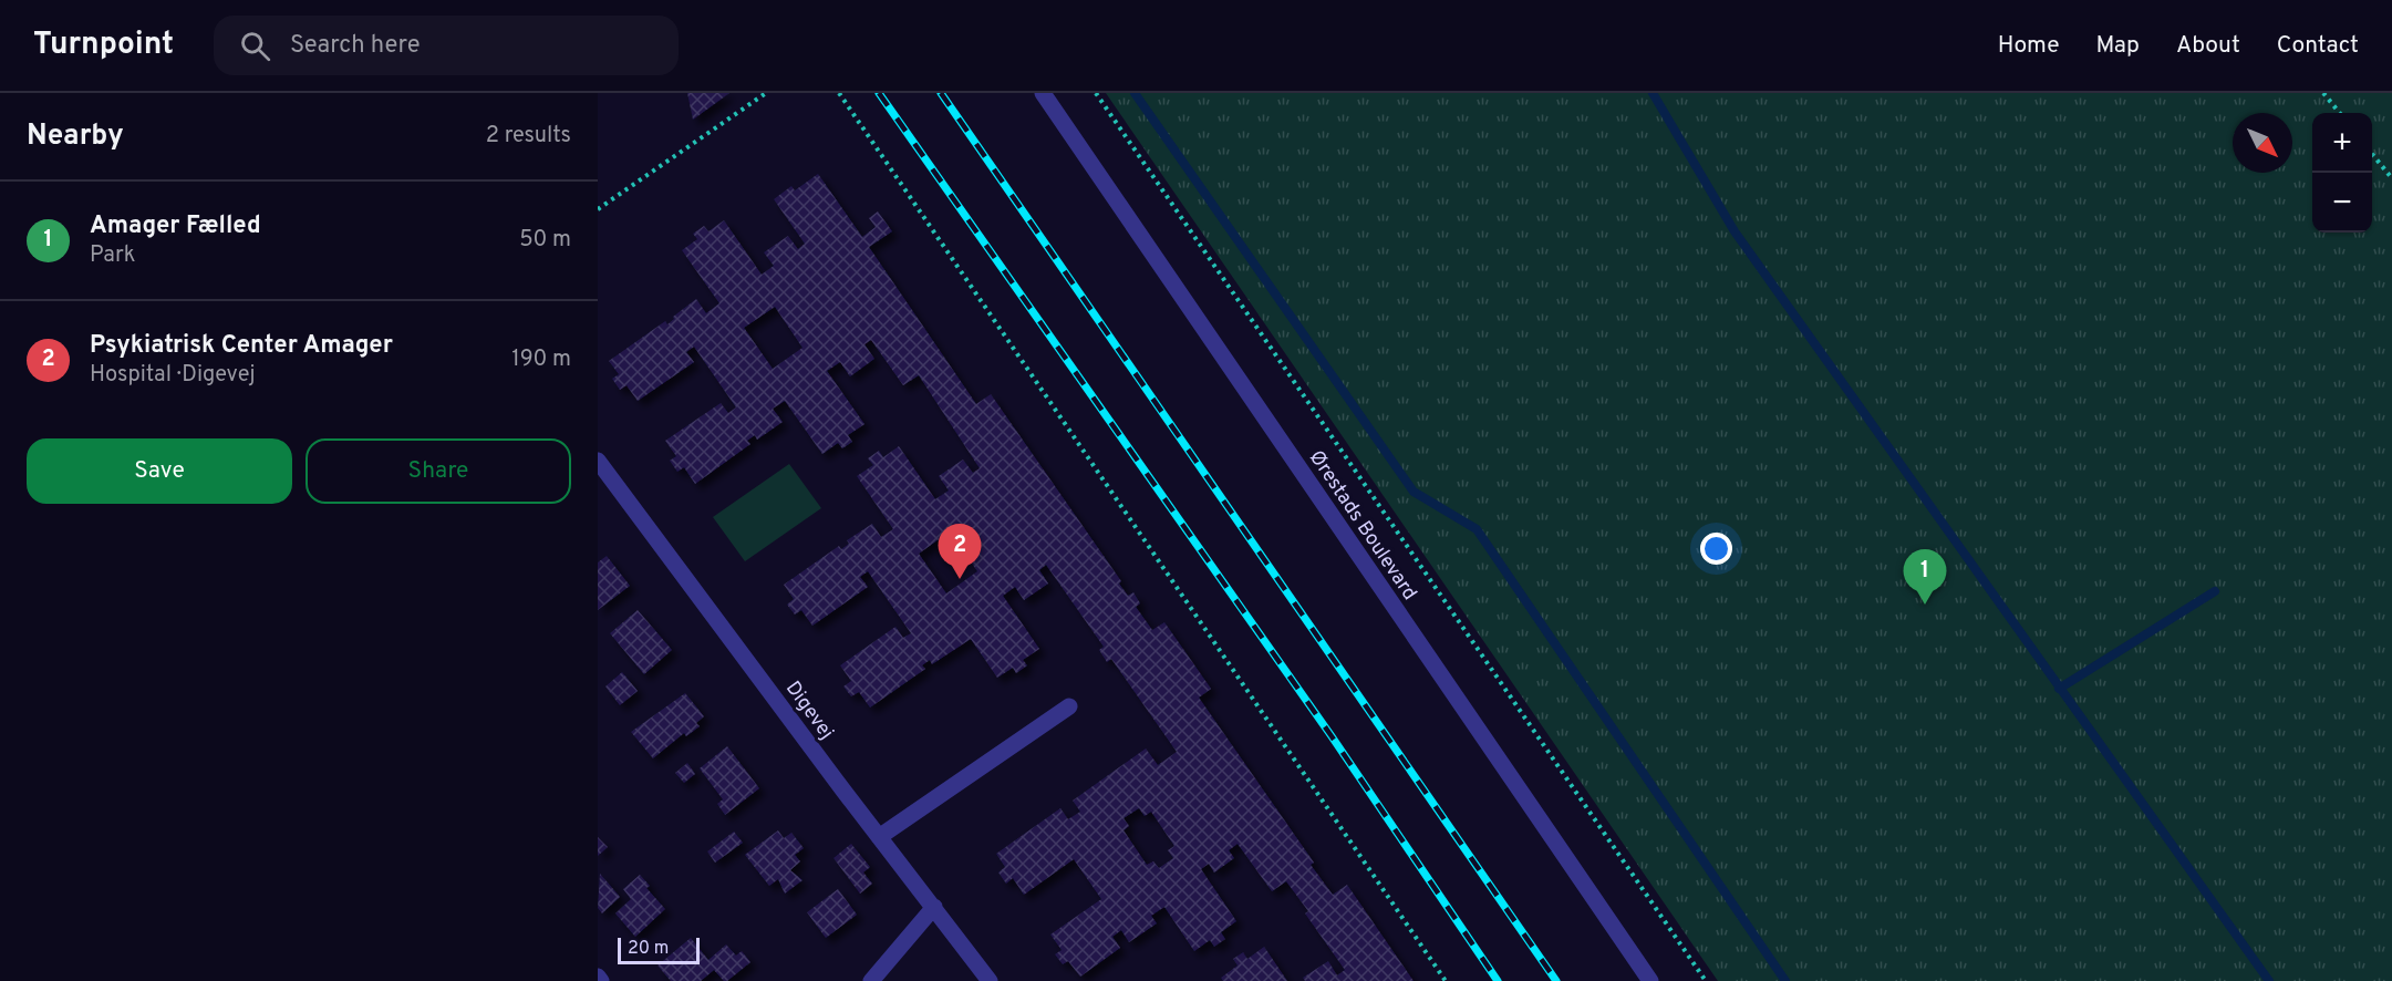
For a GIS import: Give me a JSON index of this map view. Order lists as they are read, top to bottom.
{
  "streets": {
    "street": ["Ørestads Boulevard", "Digevej"]
  },
  "scale_bar": "20 m",
  "north": "bottom right",
  "page": {
    "header": "Turnpoint",
    "search": "Search here",
    "nav": [
      "Home",
      "Map",
      "About",
      "Contact"
    ],
    "heading": ["Nearby", "2 results"],
    "map_buttons": ["+", "−"],
    "list": [
      {
        "mark": "1",
        "name": "Amager Fælled",
        "note": "Park",
        "value": "50 m"
      },
      {
        "mark": "2",
        "name": "Psykiatrisk Center Amager",
        "note": "Hospital · Digevej",
        "value": "190 m"
      }
    ],
    "buttons": ["Save", "Share"],
    "pins": ["2", "1"],
    "scale": "20 m"
  }
}
